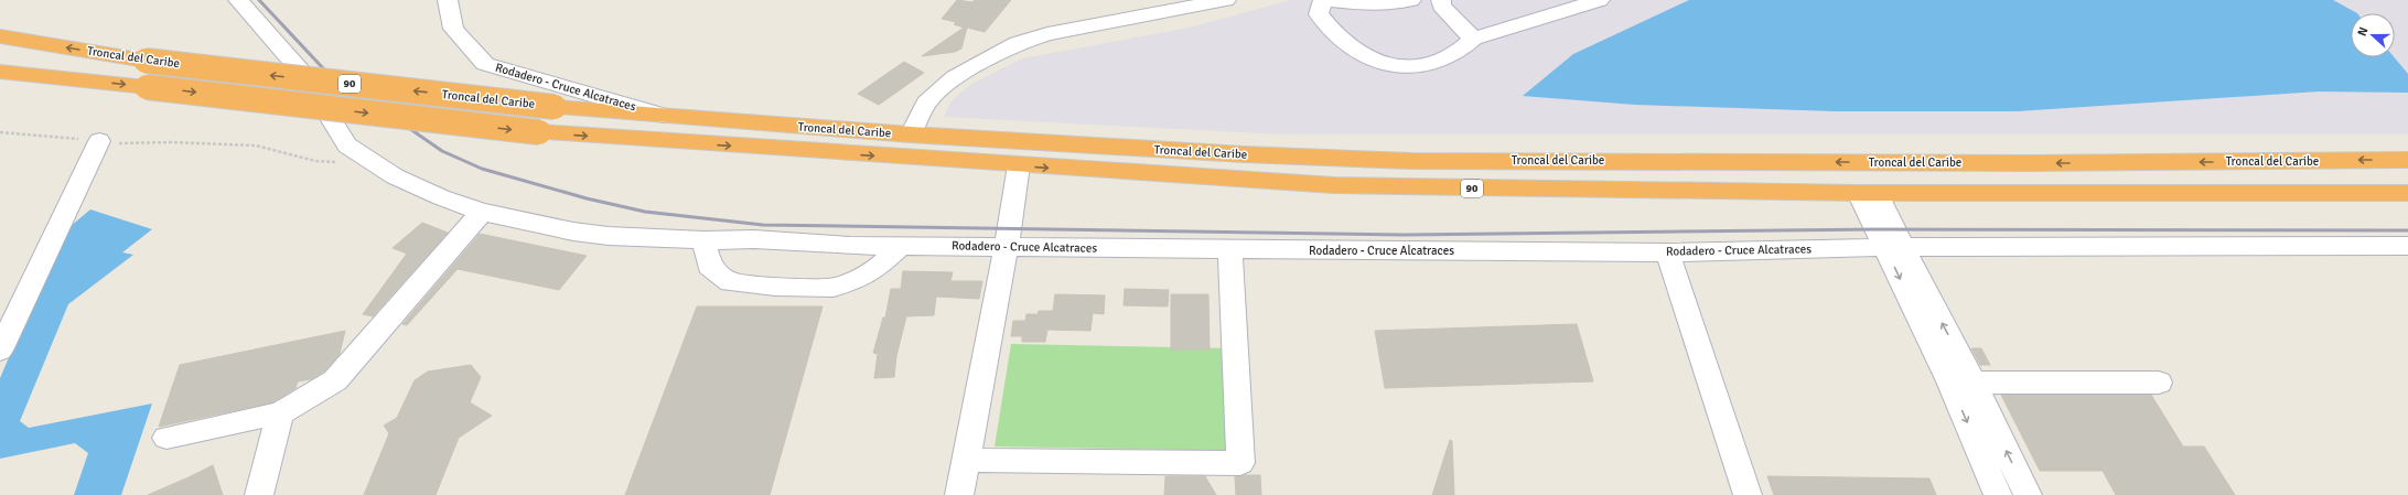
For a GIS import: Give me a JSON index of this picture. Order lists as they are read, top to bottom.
{
  "streets": {
    "highway": ["Troncal del Caribe", "90"],
    "street": ["Rodadero - Cruce Alcatraces"]
  },
  "crossings": [
    ["Troncal del Caribe", "Rodadero - Cruce Alcatraces"]
  ],
  "north": "left"
}
